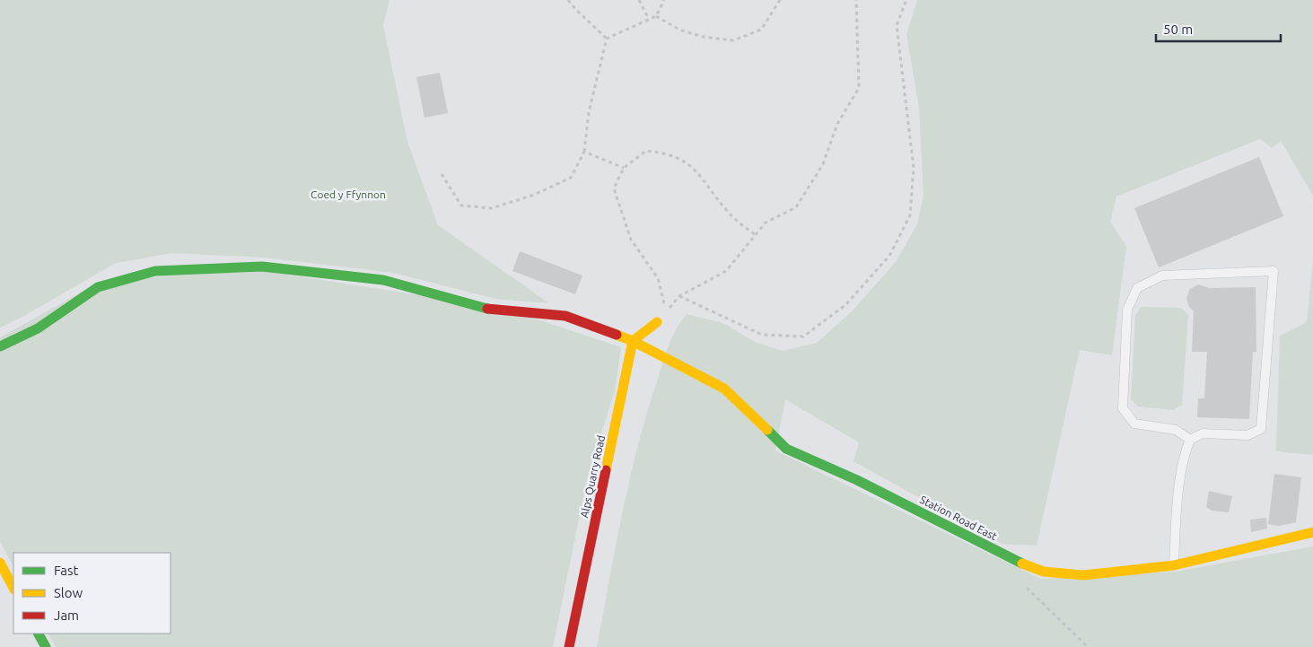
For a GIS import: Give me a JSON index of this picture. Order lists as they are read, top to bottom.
{
  "streets": {
    "street": ["Alps Quarry Road", "Station Road East"]
  },
  "crossings": [
    ["Alps Quarry Road", "Station Road East"]
  ],
  "parks": ["Coed y Ffynnon"],
  "legend": ["Fast", "Slow", "Jam"],
  "scale_bar": "50 m"
}
